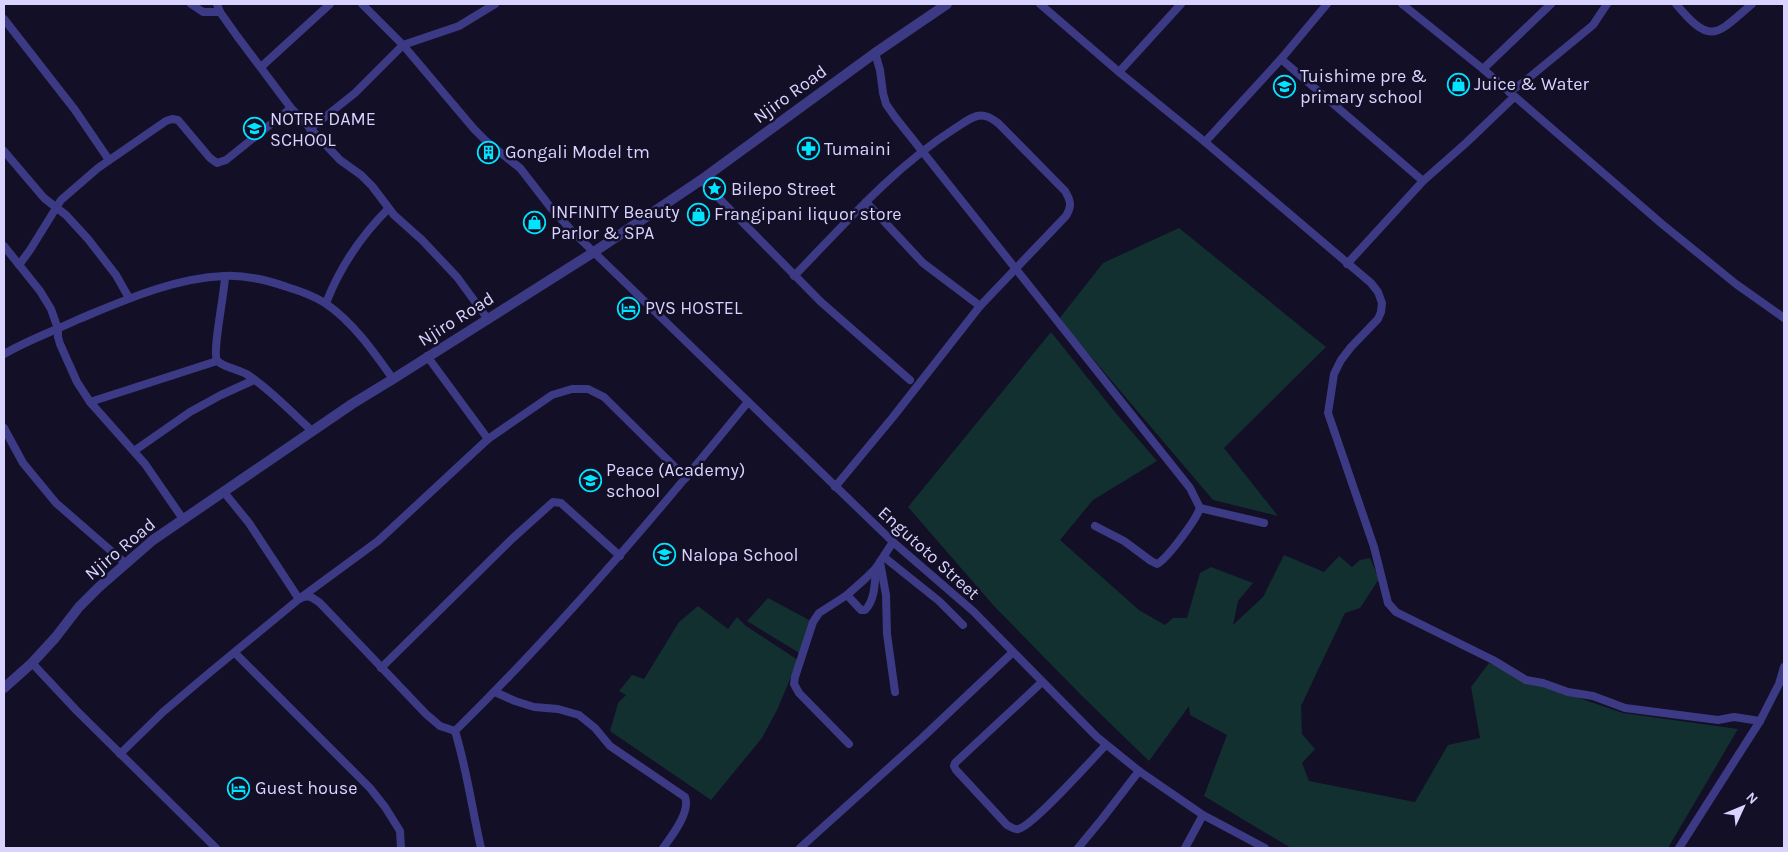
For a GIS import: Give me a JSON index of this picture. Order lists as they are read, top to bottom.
{
  "streets": {
    "street": ["Njiro Road", "Engutoto Street"]
  },
  "crossings": [
    ["Njiro Road", "Engutoto Street"]
  ],
  "places": {
    "shop": ["Juice & Water", "Frangipani liquor store", "INFINITY Beauty Parlor & SPA"],
    "school or university": [
      "Tuishime pre & primary school",
      "NOTRE DAME SCHOOL",
      "Peace (Academy) school",
      "Nalopa School"
    ],
    "pharmacy": ["Tumaini"],
    "building": ["Gongali Model tm"],
    "place": ["Bilepo Street"],
    "hotel": ["PVS HOSTEL", "Guest house"]
  },
  "north": "top right"
}
